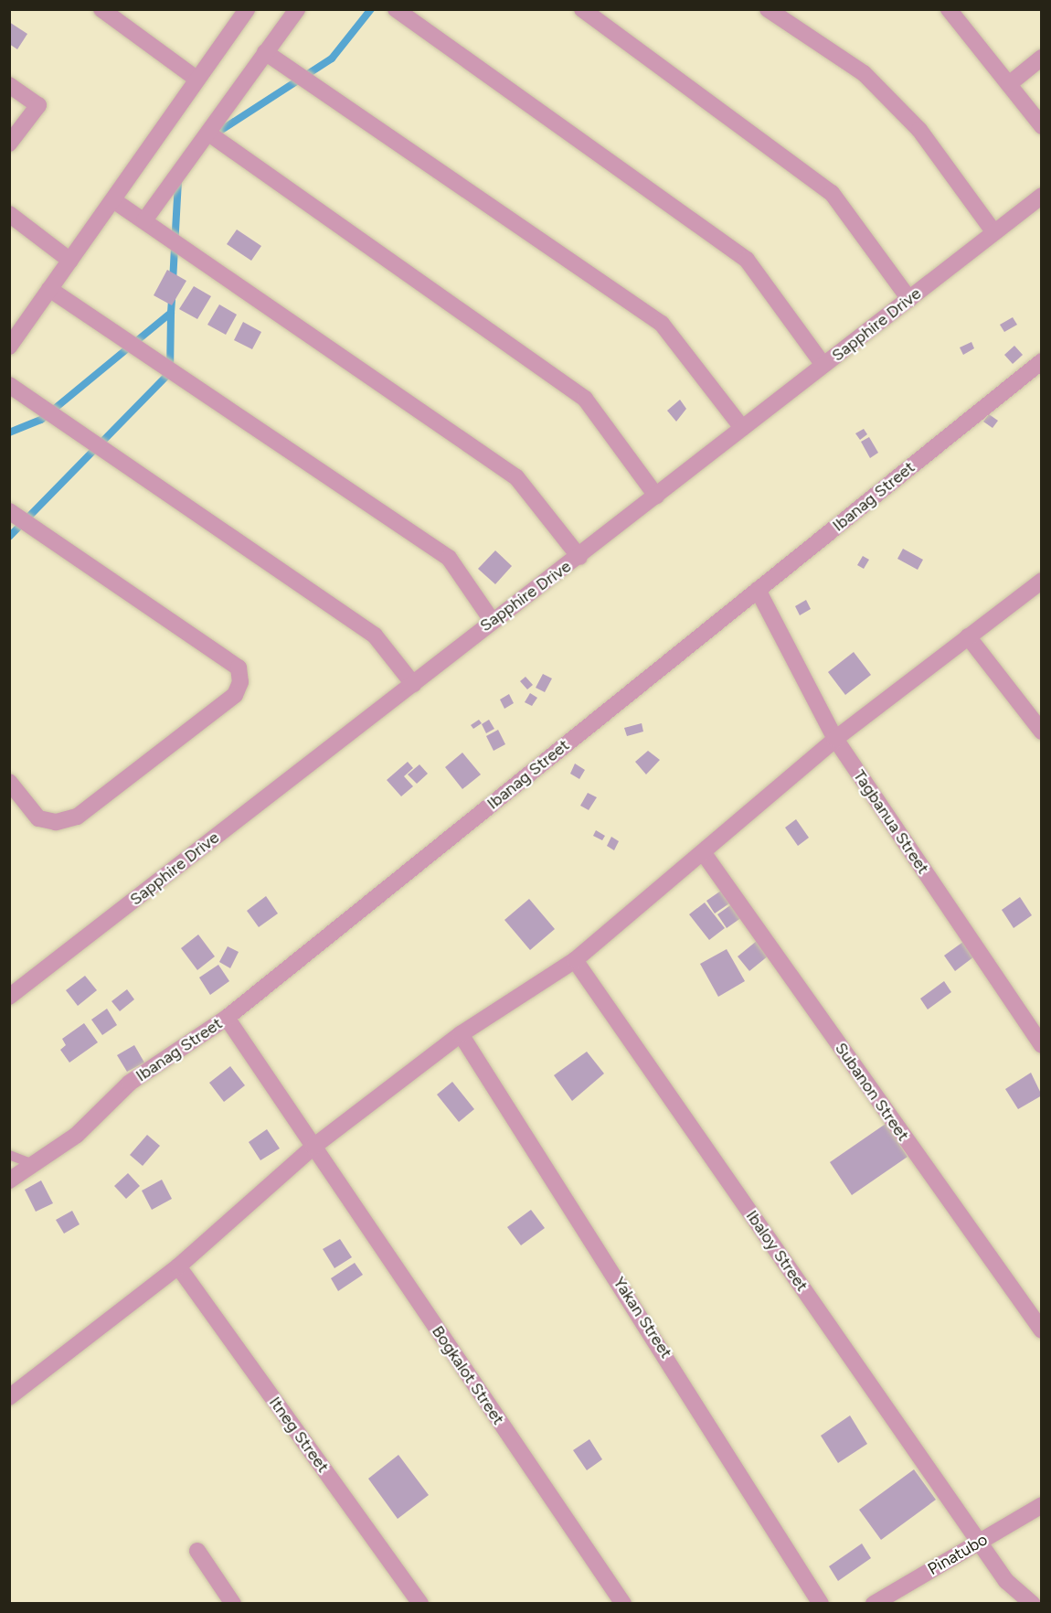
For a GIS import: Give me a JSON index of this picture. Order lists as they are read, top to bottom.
{
  "streets": {
    "street": [
      "Sapphire Drive",
      "Ibanag Street",
      "Tagbanua Street",
      "Subanon Street",
      "Ibaloy Street",
      "Yakan Street",
      "Bogkalot Street",
      "Itneg Street",
      "Pinatubo"
    ]
  },
  "crossings": [
    ["Ibanag Street", "Tagbanua Street"],
    ["Ibanag Street", "Bogkalot Street"],
    ["Ibaloy Street", "Pinatubo"]
  ]
}
